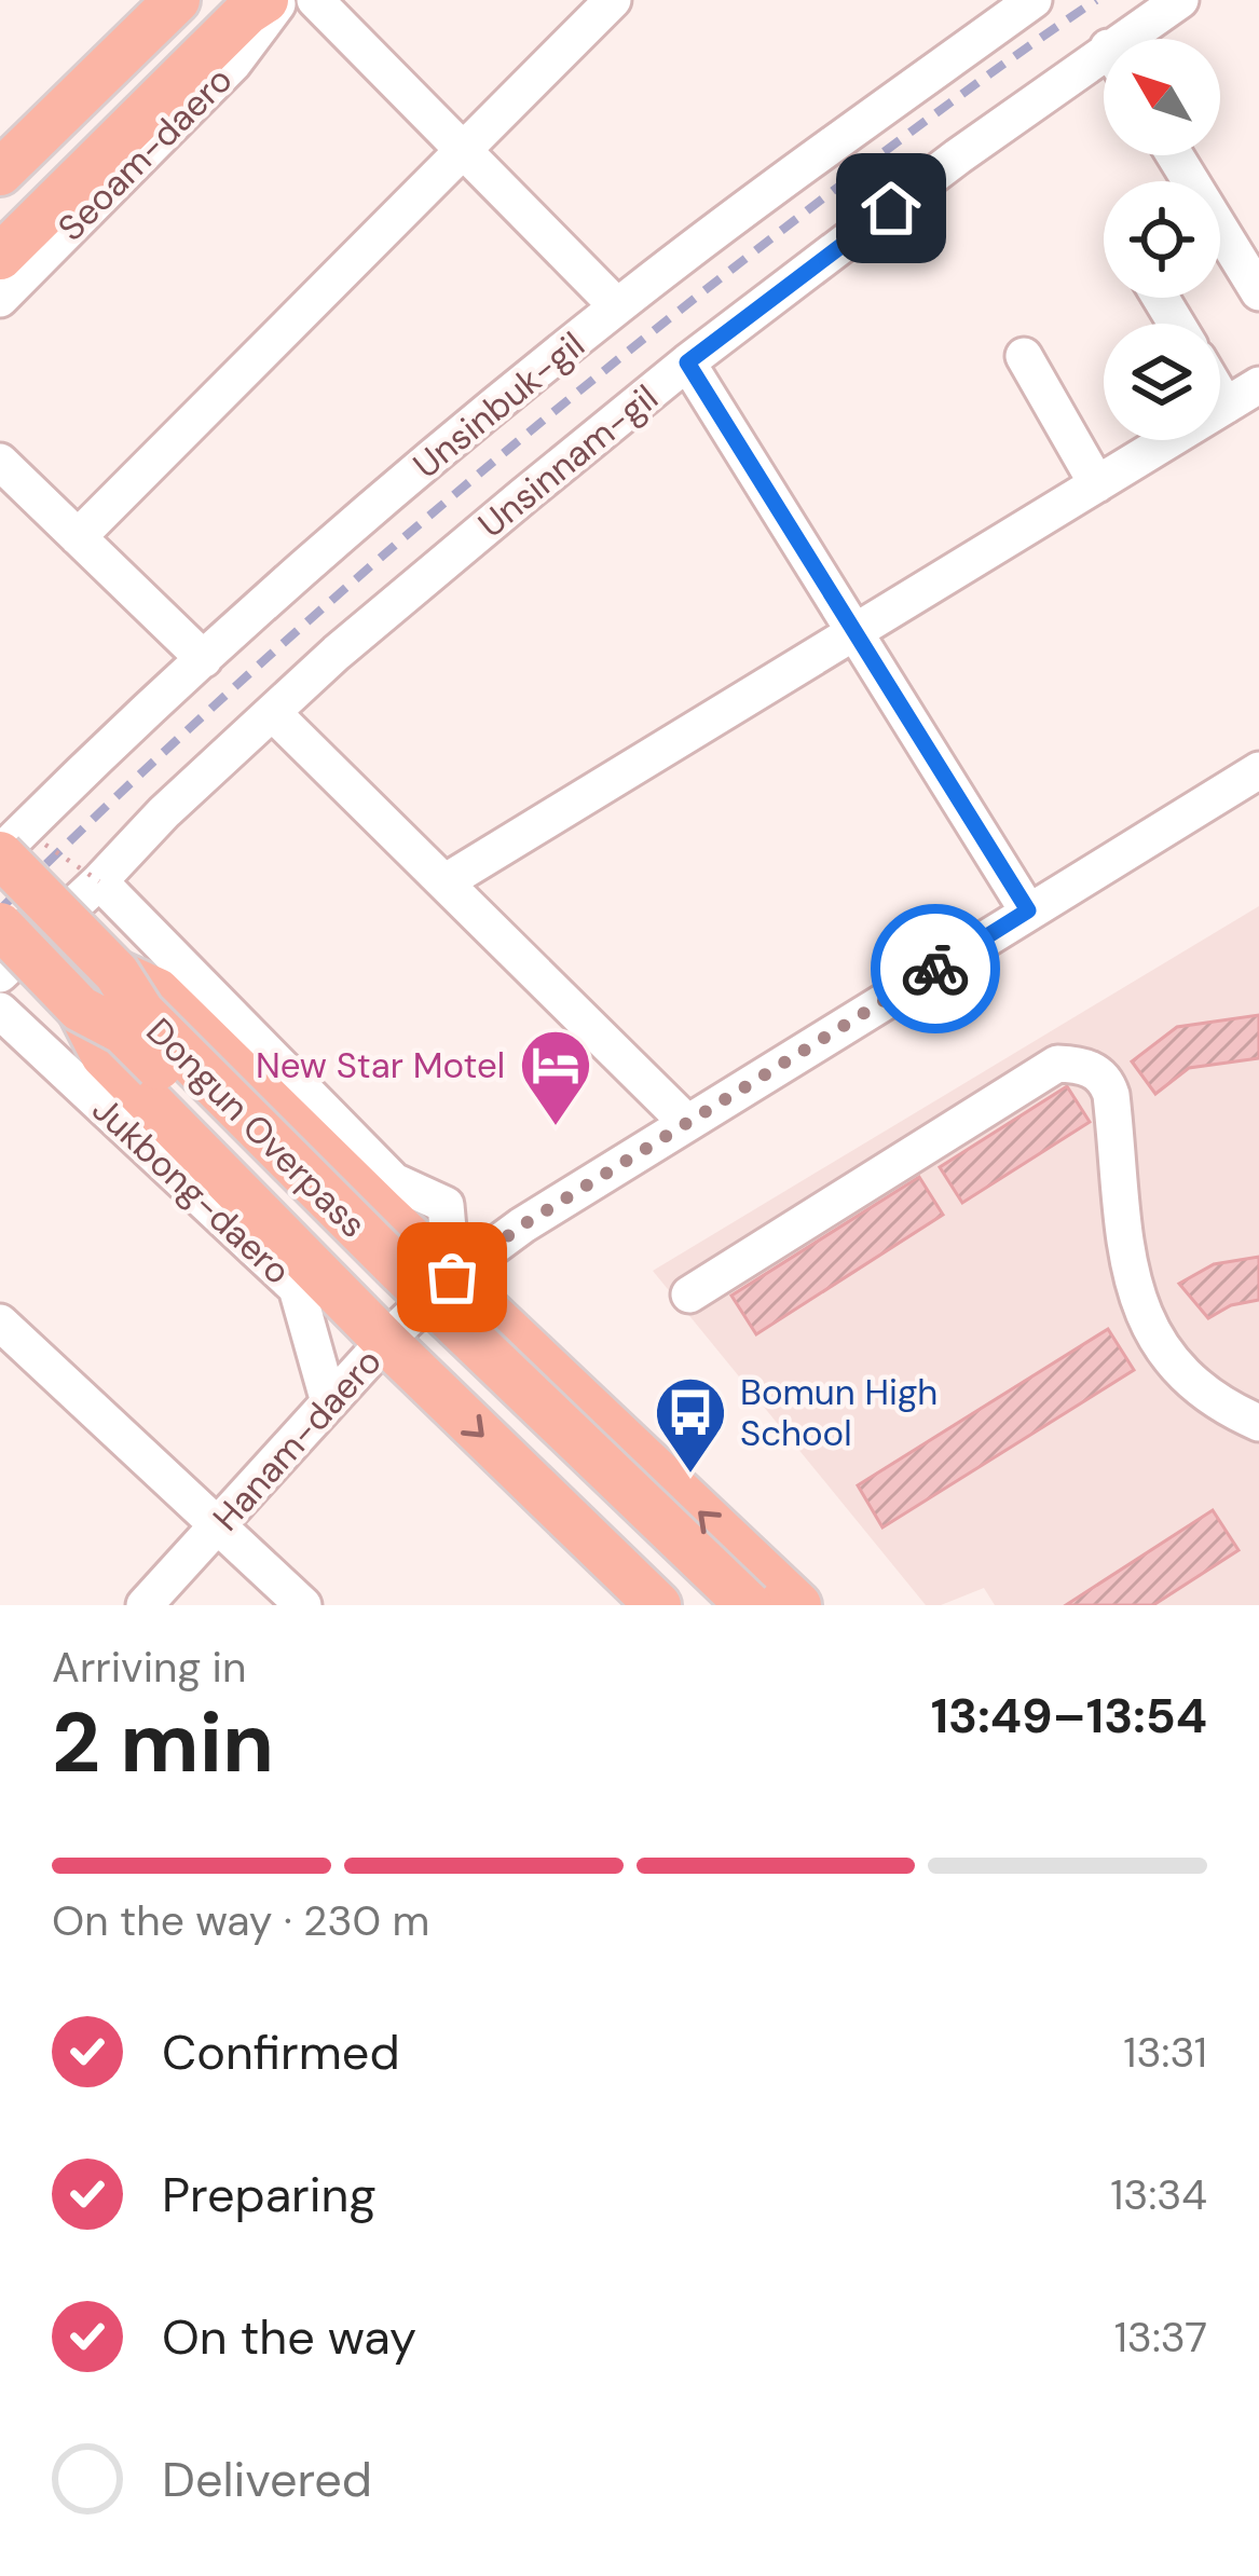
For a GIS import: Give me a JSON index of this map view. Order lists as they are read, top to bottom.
{
  "streets": {
    "main road": ["Dongun Overpass"],
    "street": [
      "Seoam-daero",
      "Unsinbuk-gil",
      "Unsinnam-gil",
      "Jukbong-daero",
      "Hanam-daero"
    ]
  },
  "crossings": [
    ["Unsinbuk-gil", "Dongun Overpass"],
    ["Jukbong-daero", "Hanam-daero"]
  ],
  "places": {
    "hotel": ["New Star Motel"],
    "bus stop": ["Bomun High School"]
  },
  "north": "top left",
  "page": {
    "heading": ["2 min", "Arriving in", "13:49–13:54"],
    "bar": "On the way · 230 m",
    "list": [
      ["Confirmed", "13:31"],
      ["Preparing", "13:34"],
      ["On the way", "13:37"],
      "Delivered"
    ]
  }
}
